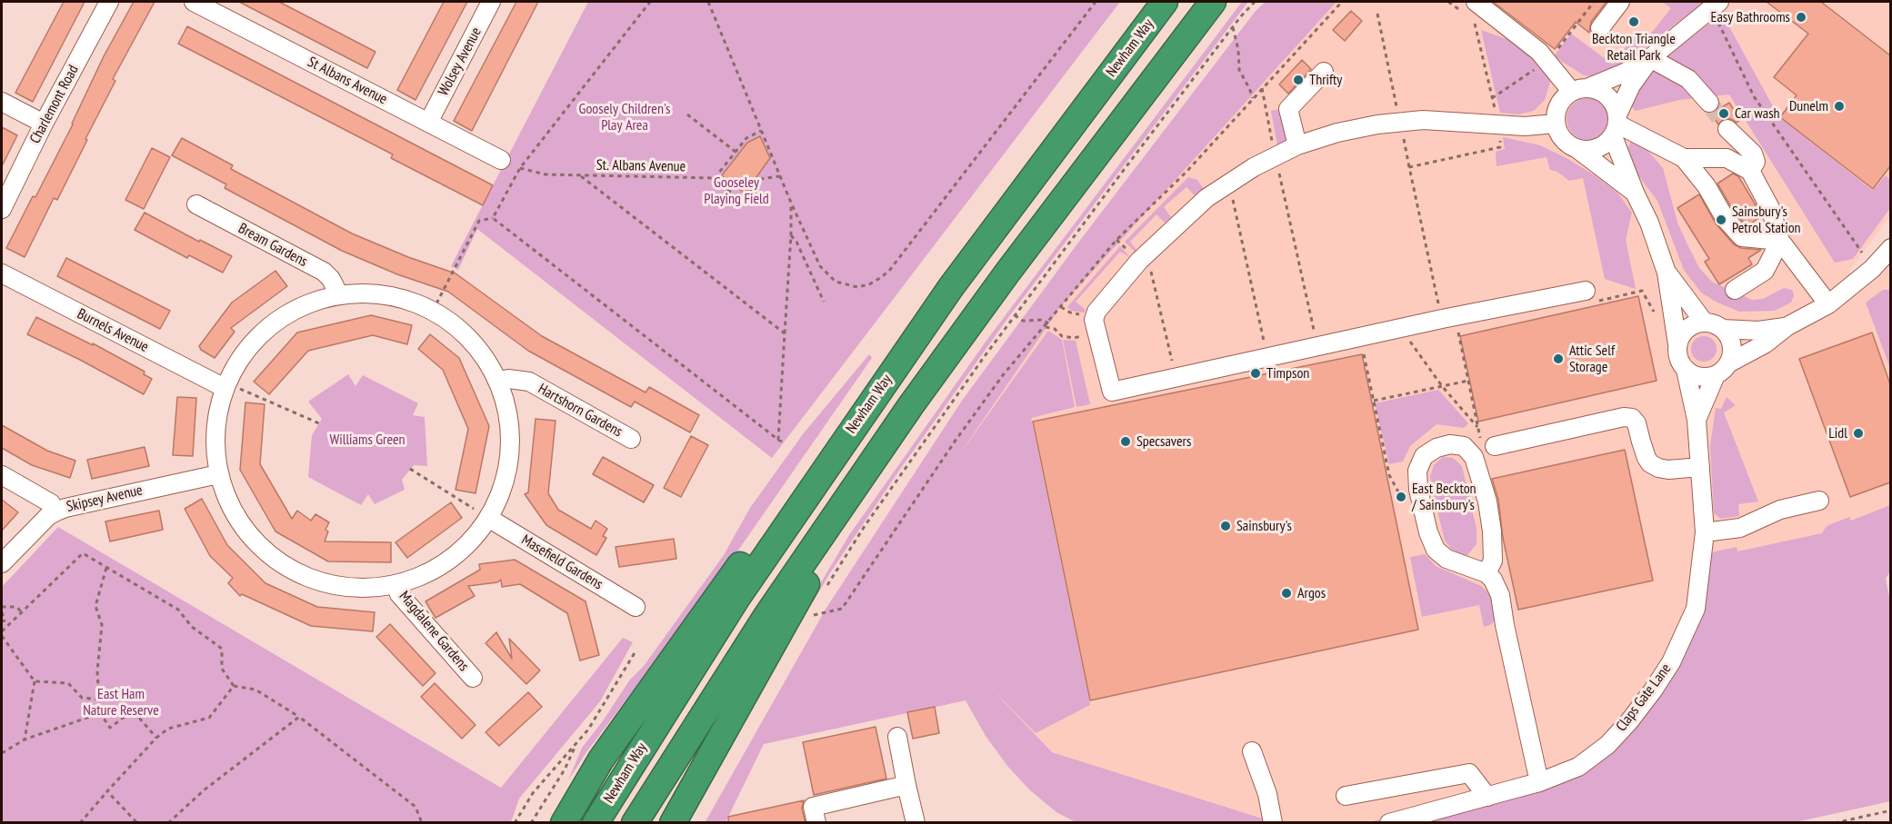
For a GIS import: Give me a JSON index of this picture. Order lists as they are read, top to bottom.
{
  "streets": {
    "highway": ["Newham Way"],
    "street": [
      "Wolsey Avenue",
      "St Albans Avenue",
      "Charlemont Road",
      "Bream Gardens",
      "Burnels Avenue",
      "Hartshorn Gardens",
      "Skipsey Avenue",
      "Masefield Gardens",
      "Magdalene Gardens",
      "Claps Gate Lane"
    ],
    "path": ["St. Albans Avenue"]
  },
  "crossings": [
    ["Wolsey Avenue", "St Albans Avenue"],
    ["St Albans Avenue", "St. Albans Avenue"]
  ],
  "parks": [
    "Goosely Children's Play Area",
    "Gooseley Playing Field",
    "Williams Green",
    "East Ham Nature Reserve"
  ],
  "places": [
    "Easy Bathrooms",
    "Beckton Triangle Retail Park",
    "Thrifty",
    "Dunelm",
    "Car wash",
    "Sainsbury's Petrol Station",
    "Attic Self Storage",
    "Timpson",
    "Lidl",
    "Specsavers",
    "East Beckton / Sainsbury's",
    "Sainsbury's",
    "Argos"
  ]
}
